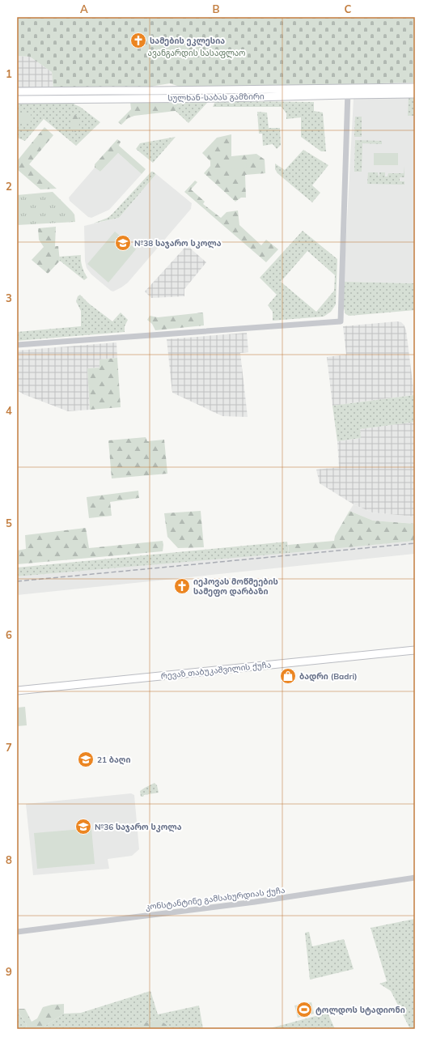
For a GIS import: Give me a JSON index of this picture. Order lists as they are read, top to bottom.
{
  "streets": {
    "main road": ["სულხან-საბას გამზირი", "რევაზ თაბუკაშვილის ქუჩა"],
    "street": ["კონსტანტინე გამსახურდიას ქუჩა"]
  },
  "parks": ["ავანგარდის სასაფლაო"],
  "places": {
    "church": ["სამების ეკლესია", "იეჰოვას მოწმეების სამეფო დარბაზი"],
    "school or university": ["№38 საჯარო სკოლა", "21 ბაღი", "№36 საჯარო სკოლა"],
    "shop": ["ბადრი (Badri)"],
    "sports": ["ტოლდოს სტადიონი"]
  },
  "grid": {
    "columns": ["A", "B", "C"],
    "rows": [
      "1",
      "2",
      "3",
      "4",
      "5",
      "6",
      "7",
      "8",
      "9"
    ]
  }
}
